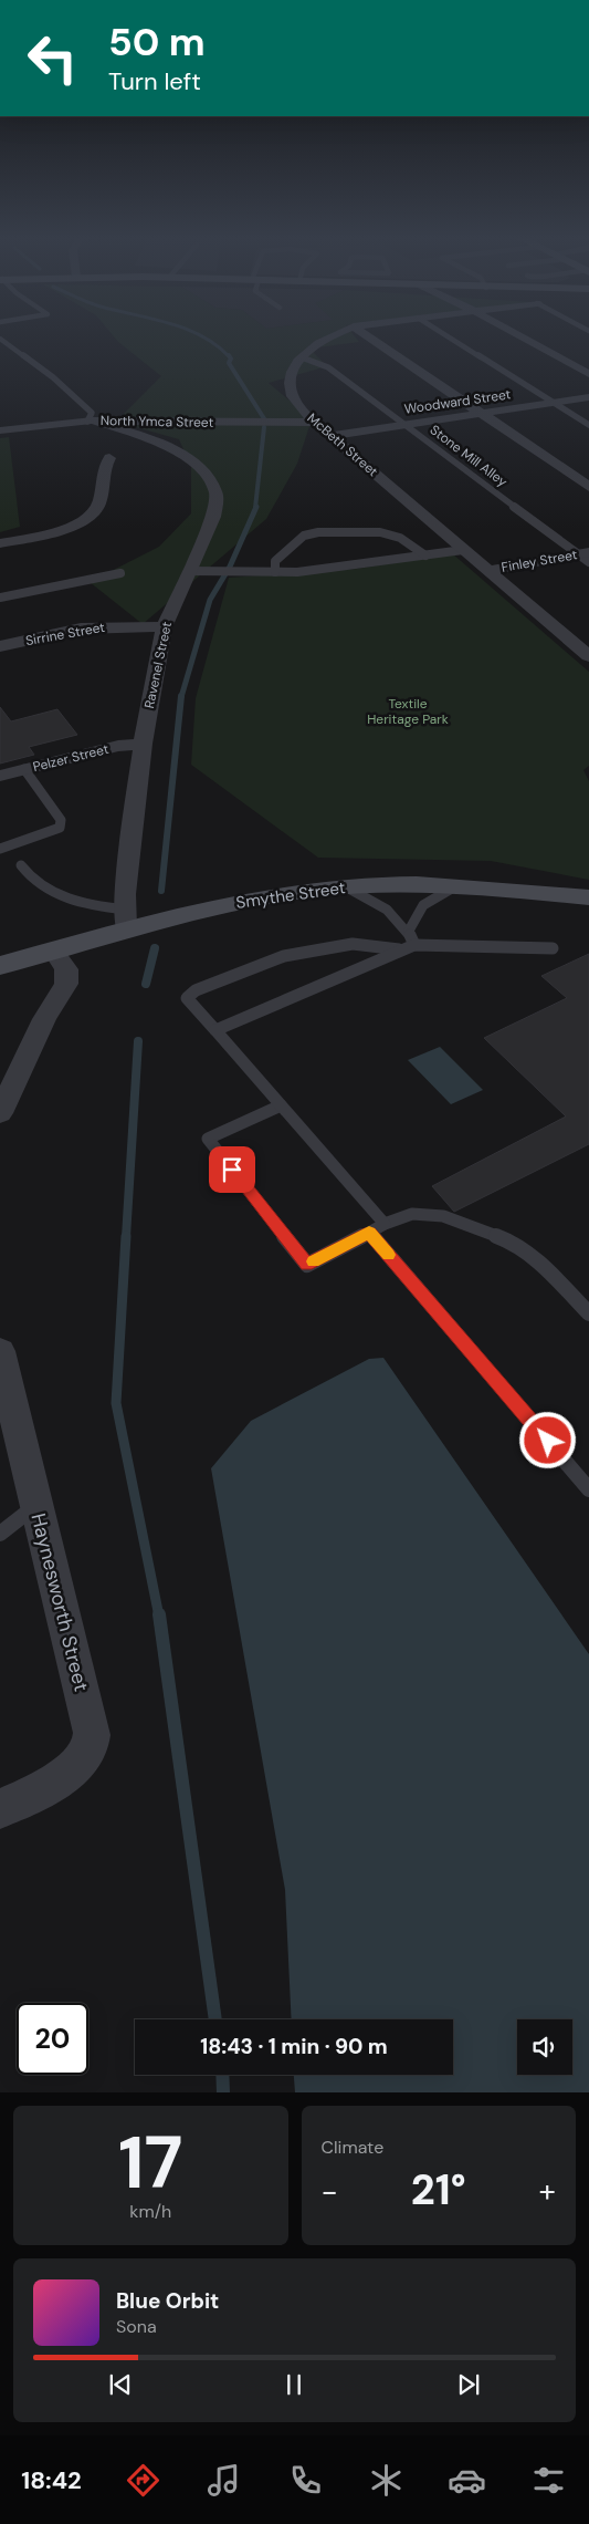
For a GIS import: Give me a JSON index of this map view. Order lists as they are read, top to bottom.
{
  "streets": {
    "main road": ["Smythe Street"],
    "street": [
      "Woodward Street",
      "North Ymca Street",
      "McBeth Street",
      "Finley Street",
      "Sirrine Street",
      "Ravenel Street",
      "Pelzer Street",
      "Haynesworth Street"
    ],
    "lane": ["Stone Mill Alley"]
  },
  "crossings": [
    ["Woodward Street", "McBeth Street"],
    ["Woodward Street", "Stone Mill Alley"],
    ["North Ymca Street", "McBeth Street"],
    ["North Ymca Street", "Ravenel Street"],
    ["McBeth Street", "Stone Mill Alley"],
    ["McBeth Street", "Finley Street"],
    ["Stone Mill Alley", "Finley Street"],
    ["Sirrine Street", "Ravenel Street"],
    ["Ravenel Street", "Pelzer Street"],
    ["Ravenel Street", "Smythe Street"]
  ],
  "parks": ["Textile Heritage Park"],
  "page": {
    "turn": ["50 m", "Turn left"],
    "limit": "20",
    "trip": "18:43 · 1 min · 90 m",
    "tile": [
      ["17", "km/h"],
      "Climate"
    ],
    "heat": ["−", "21°", "+"],
    "song": ["Blue Orbit", "Sona"],
    "tabs": "18:42"
  }
}
